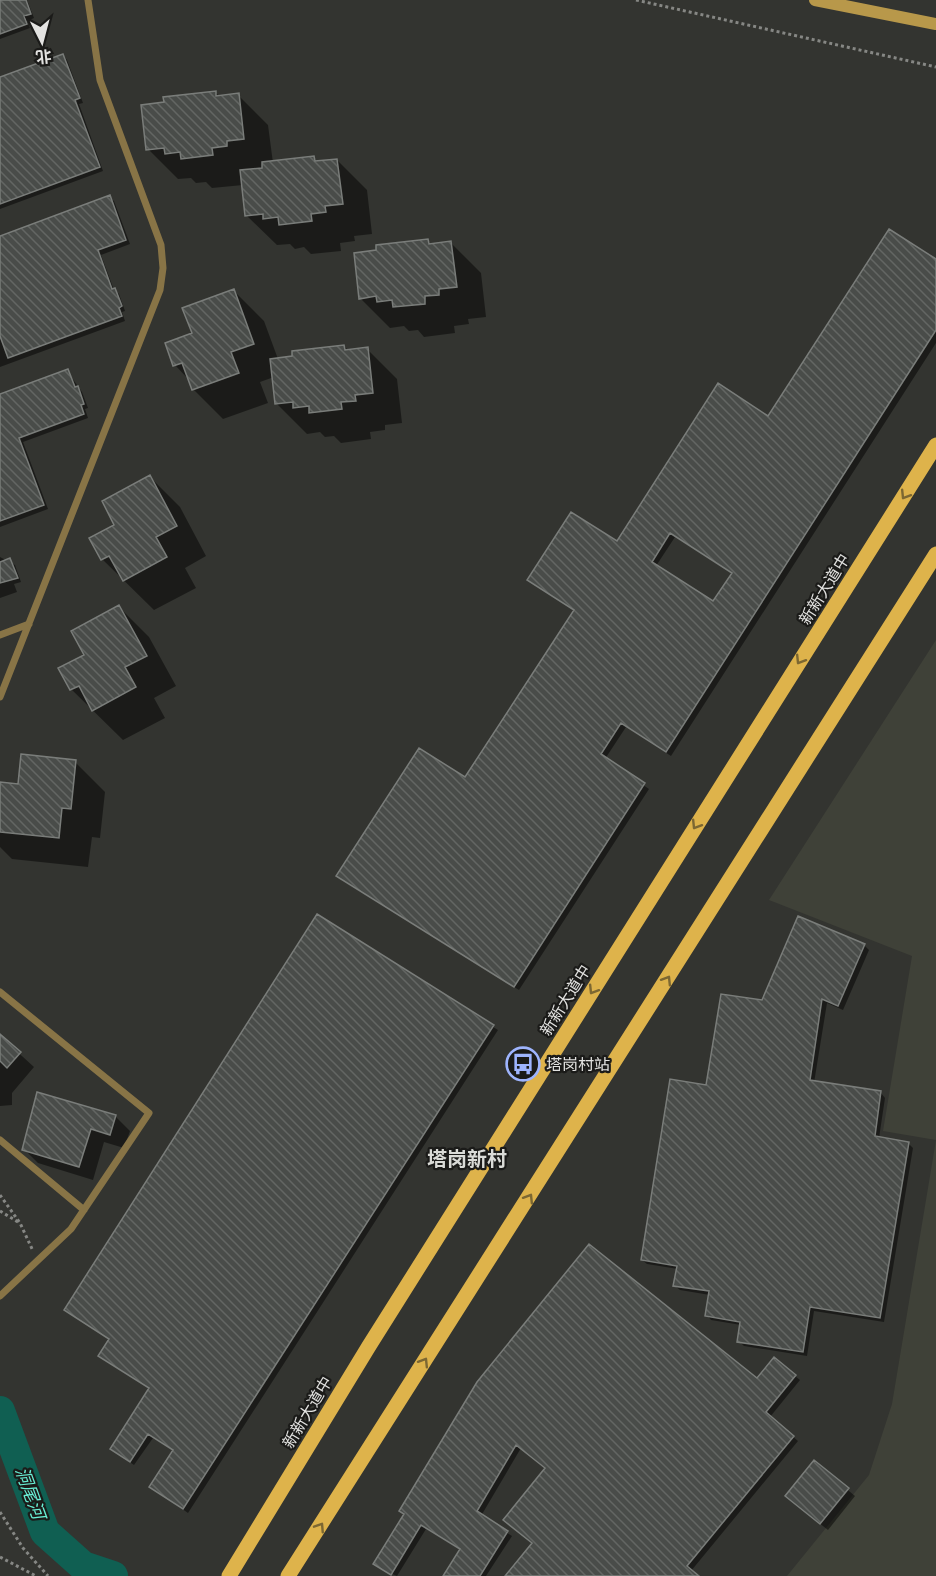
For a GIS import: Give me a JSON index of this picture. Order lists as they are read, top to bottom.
{
  "streets": {
    "main road": ["新新大道中"]
  },
  "districts": ["塔岗新村"],
  "water": ["洞尾河"],
  "places": {
    "bus stop": ["塔岗村站"]
  },
  "north": "bottom"
}
